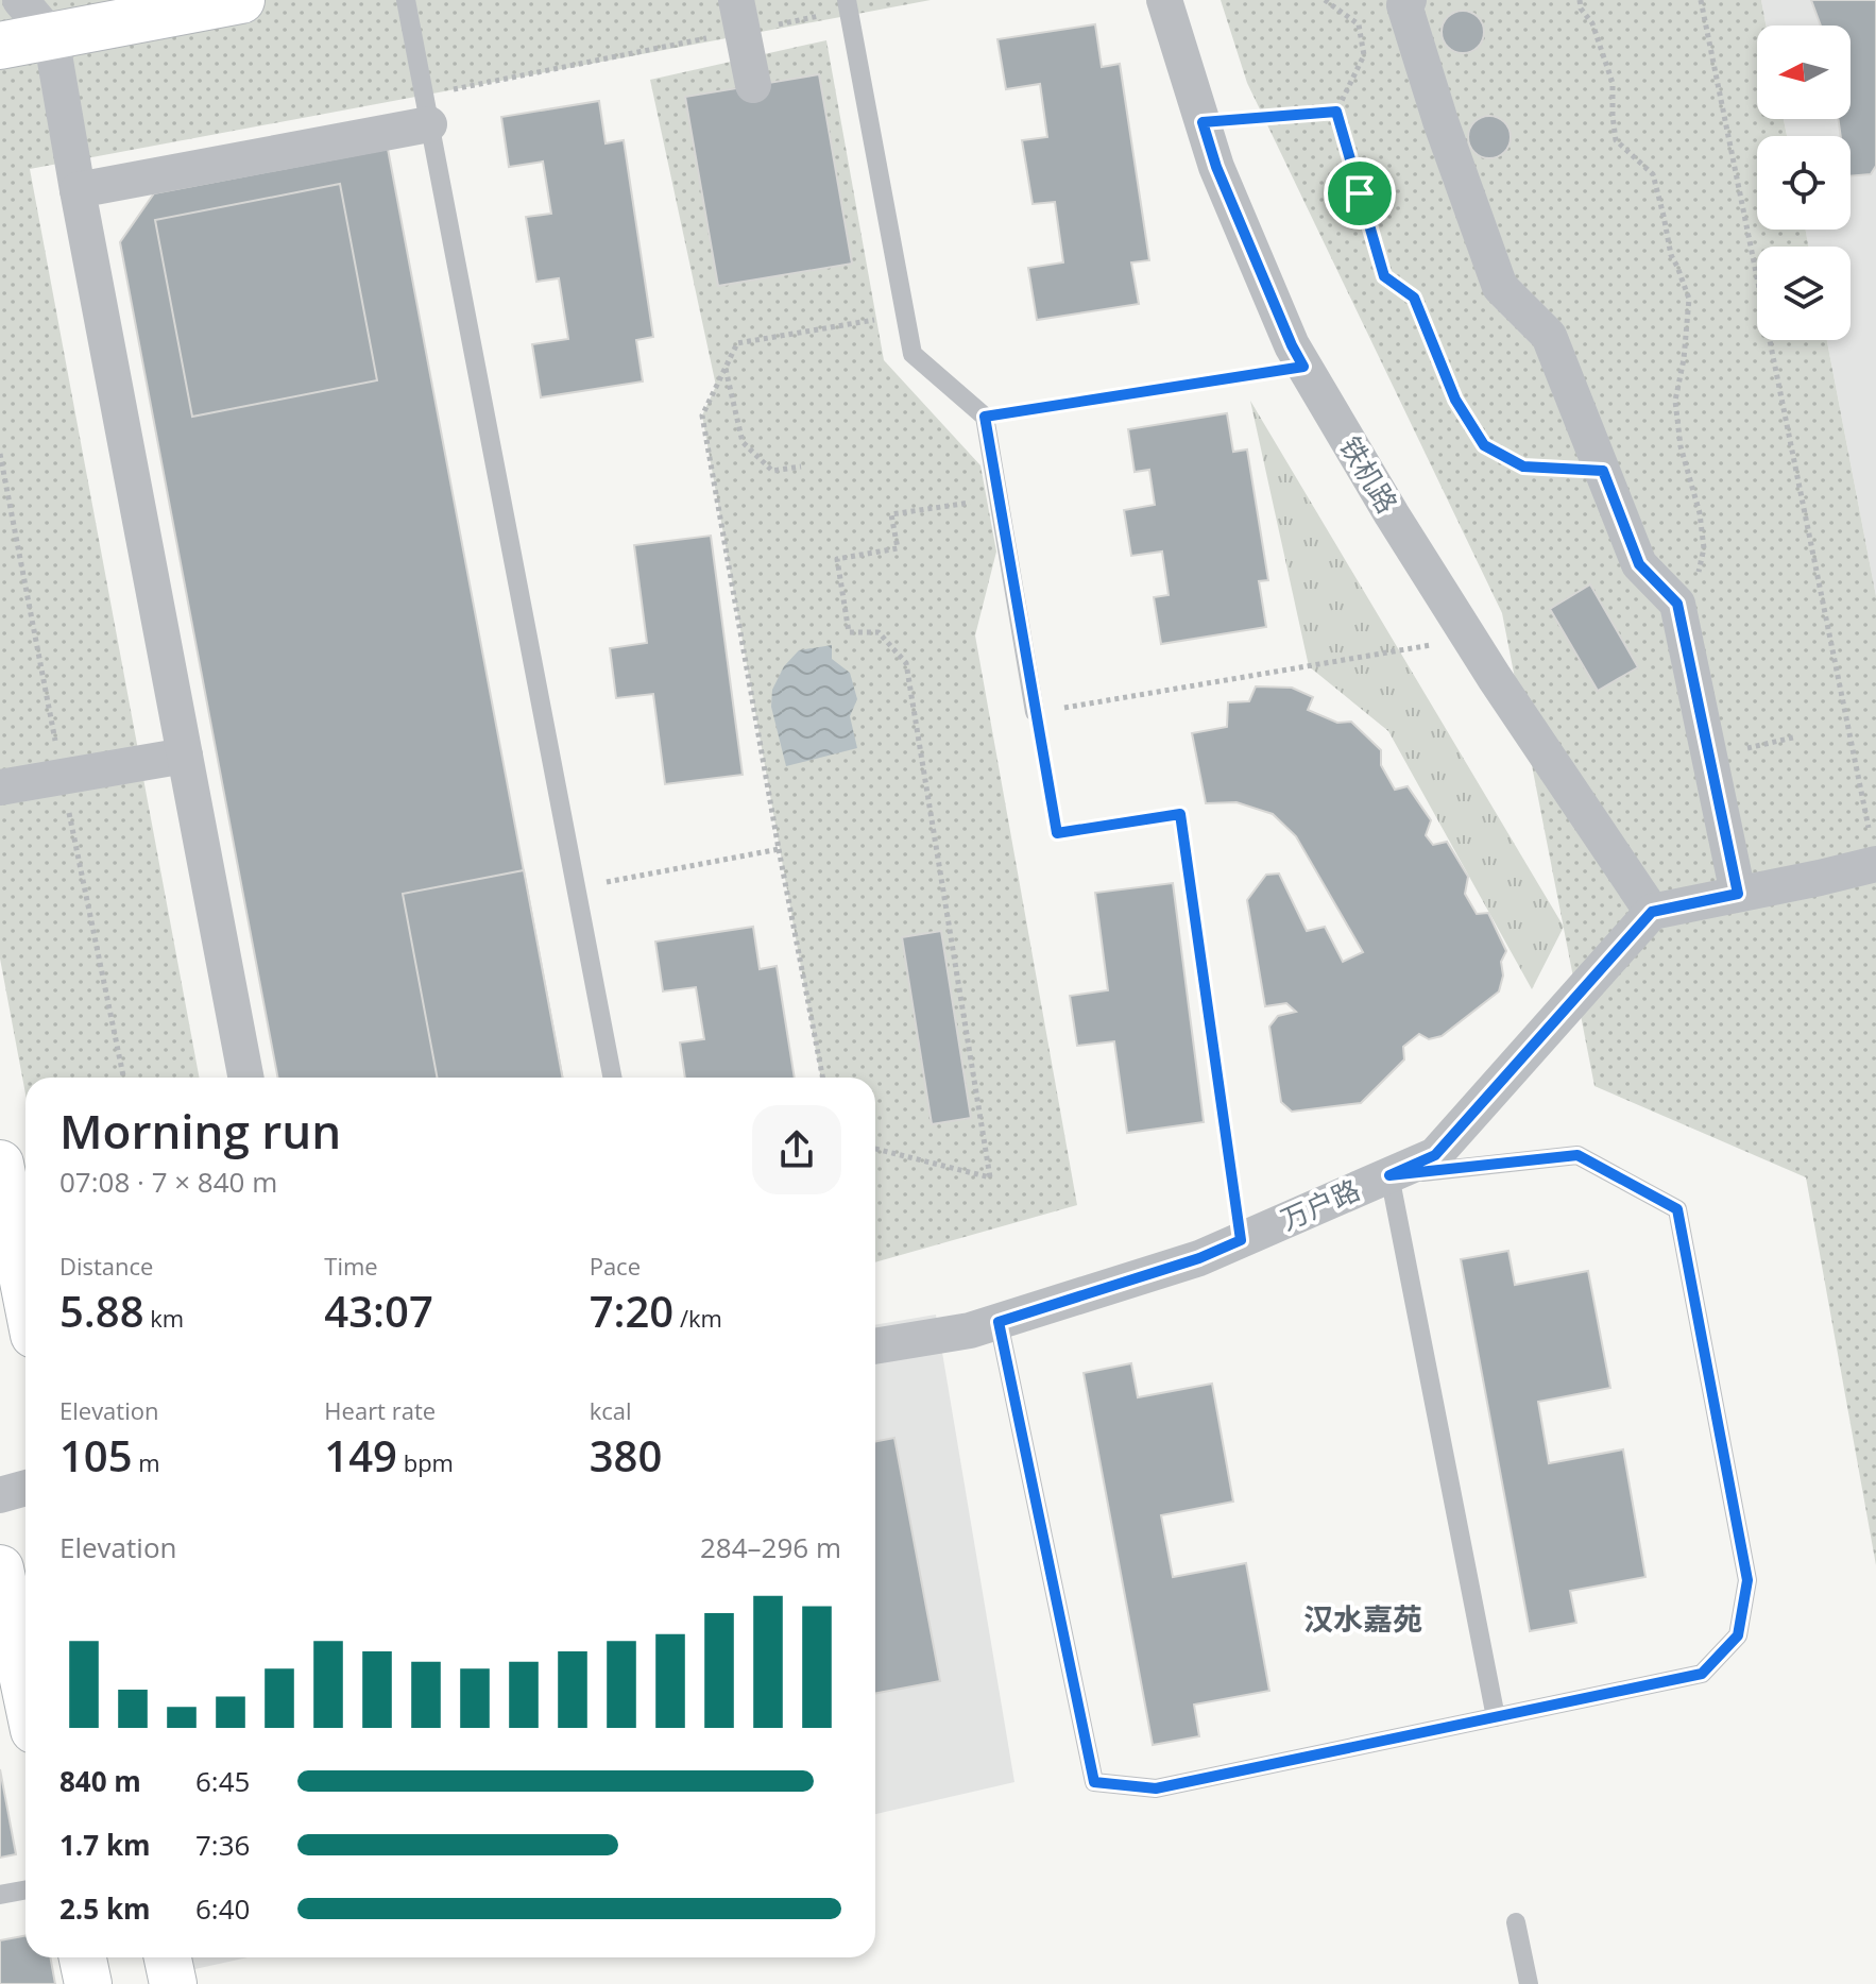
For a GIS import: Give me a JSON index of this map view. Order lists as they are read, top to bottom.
{
  "streets": {
    "street": ["铁机路", "万户路"]
  },
  "crossings": [
    ["铁机路", "万户路"]
  ],
  "districts": ["汉水嘉苑"],
  "north": "left",
  "page": {
    "heading": ["Morning run", "07:08 · 7 × 840 m"],
    "stats": [
      ["Distance", "5.88 km"],
      ["Time", "43:07"],
      ["Pace", "7:20 /km"],
      ["Elevation", "105 m"],
      ["Heart rate", "149 bpm"],
      ["kcal", "380"]
    ],
    "chart": ["Elevation", "284–296 m"],
    "list": [
      {
        "name": "840 m",
        "note": "6:45"
      },
      {
        "name": "1.7 km",
        "note": "7:36"
      },
      {
        "name": "2.5 km",
        "note": "6:40"
      }
    ]
  }
}
